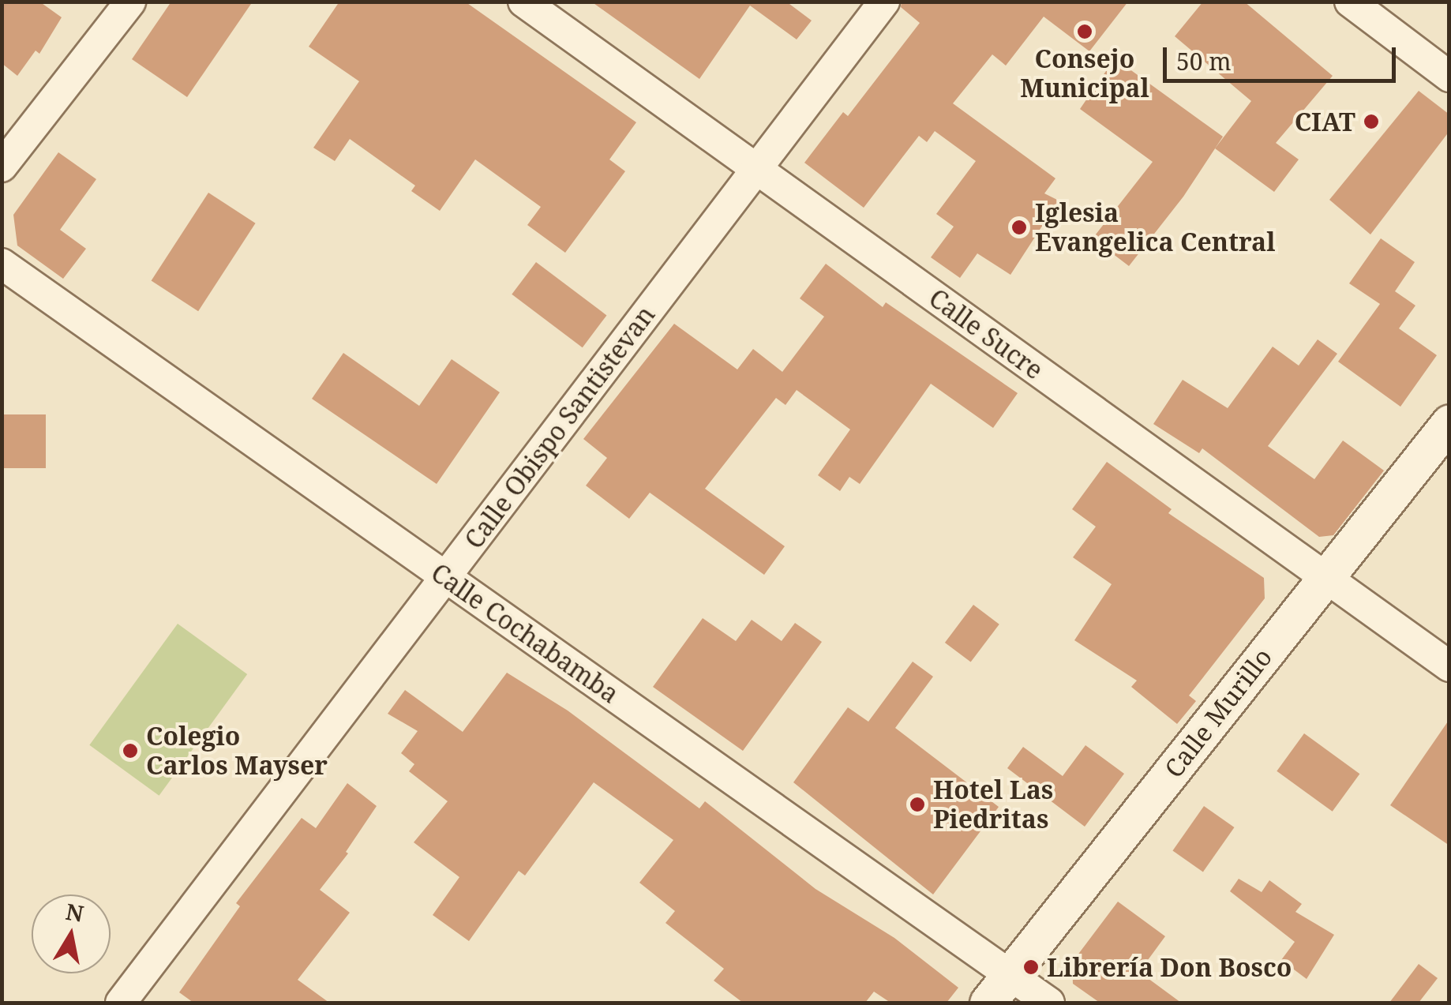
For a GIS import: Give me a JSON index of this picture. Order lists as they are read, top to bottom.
{
  "streets": {
    "street": [
      "Calle Sucre",
      "Calle Obispo Santistevan",
      "Calle Cochabamba",
      "Calle Murillo"
    ]
  },
  "crossings": [
    ["Calle Sucre", "Calle Obispo Santistevan"],
    ["Calle Sucre", "Calle Murillo"],
    ["Calle Obispo Santistevan", "Calle Cochabamba"],
    ["Calle Cochabamba", "Calle Murillo"]
  ],
  "places": [
    "Consejo Municipal",
    "CIAT",
    "Iglesia Evangelica Central",
    "Colegio Carlos Mayser",
    "Hotel Las Piedritas",
    "Librería Don Bosco"
  ],
  "scale_bar": "50 m",
  "north": "top"
}
